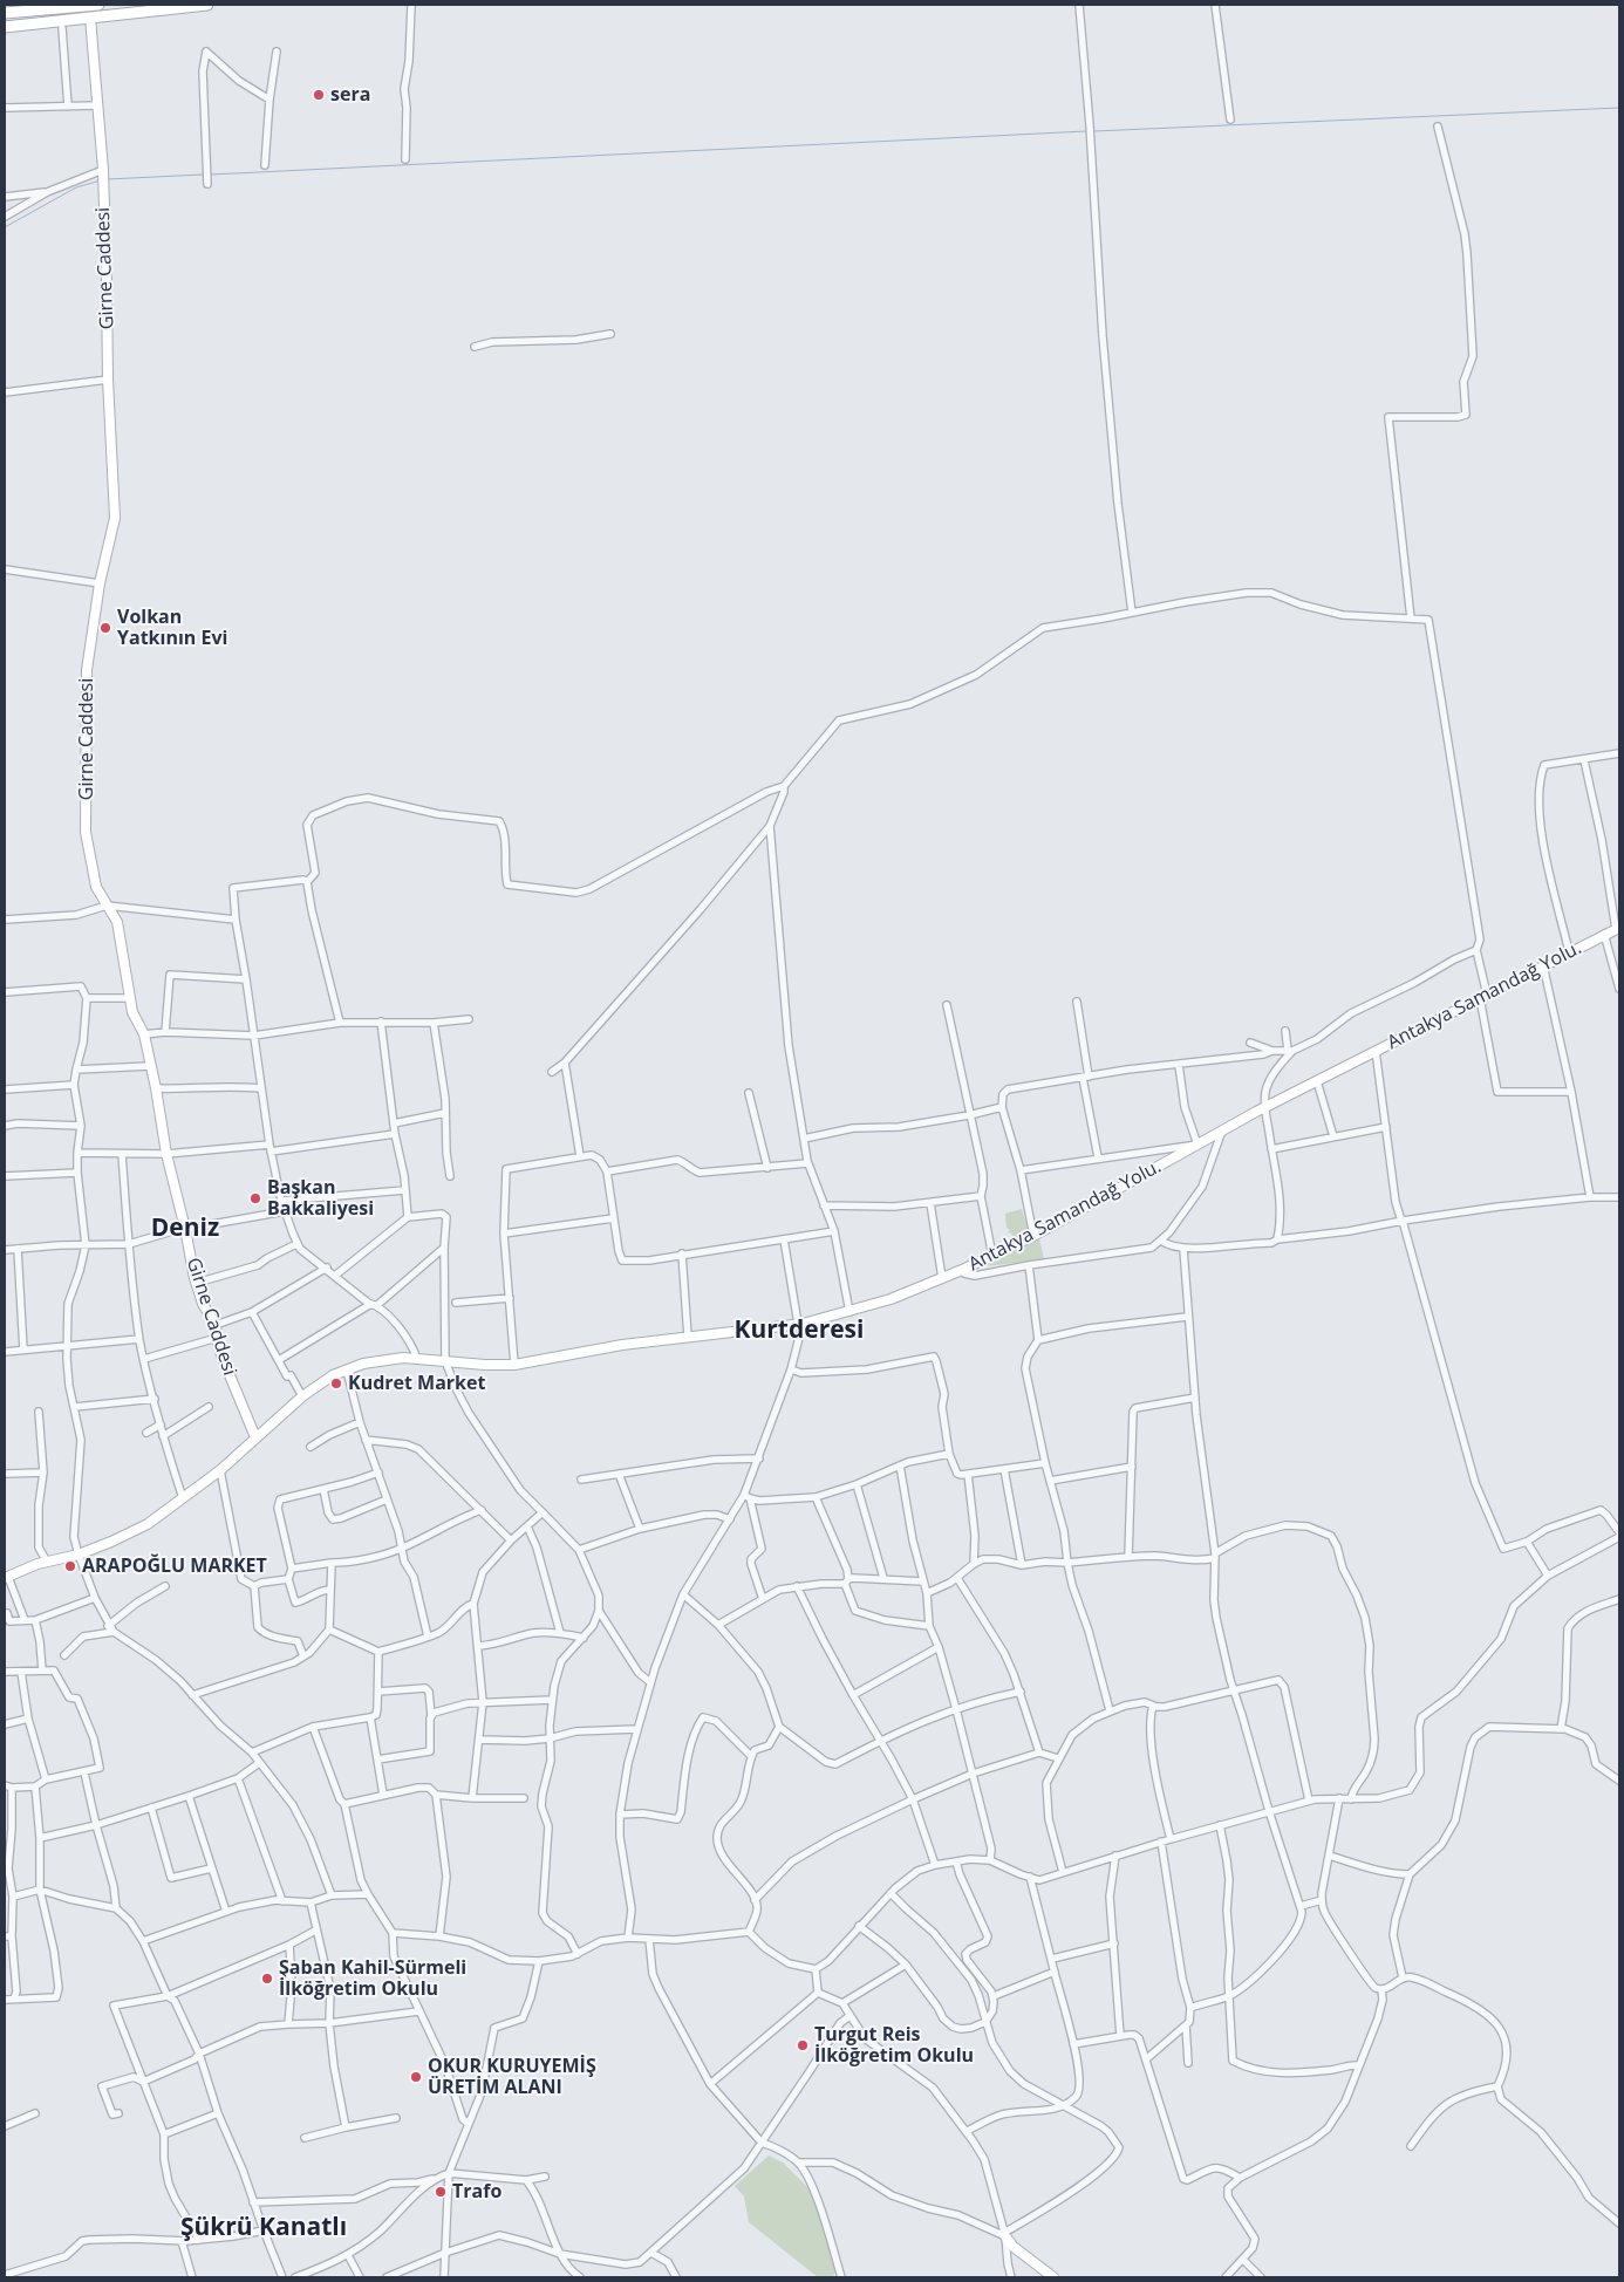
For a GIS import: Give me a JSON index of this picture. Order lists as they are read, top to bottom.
{
  "streets": {
    "street": ["Girne Caddesi", "Antakya Samandağ Yolu."]
  },
  "crossings": [
    ["Girne Caddesi", "Antakya Samandağ Yolu."]
  ],
  "districts": ["Deniz", "Kurtderesi", "Şükrü Kanatlı"],
  "places": [
    "sera",
    "Volkan Yatkının Evi",
    "Başkan Bakkaliyesi",
    "Kudret Market",
    "ARAPOĞLU MARKET",
    "Şaban Kahil-Sürmeli İlköğretim Okulu",
    "Turgut Reis İlköğretim Okulu",
    "OKUR KURUYEMİŞ ÜRETİM ALANI",
    "Trafo"
  ]
}
